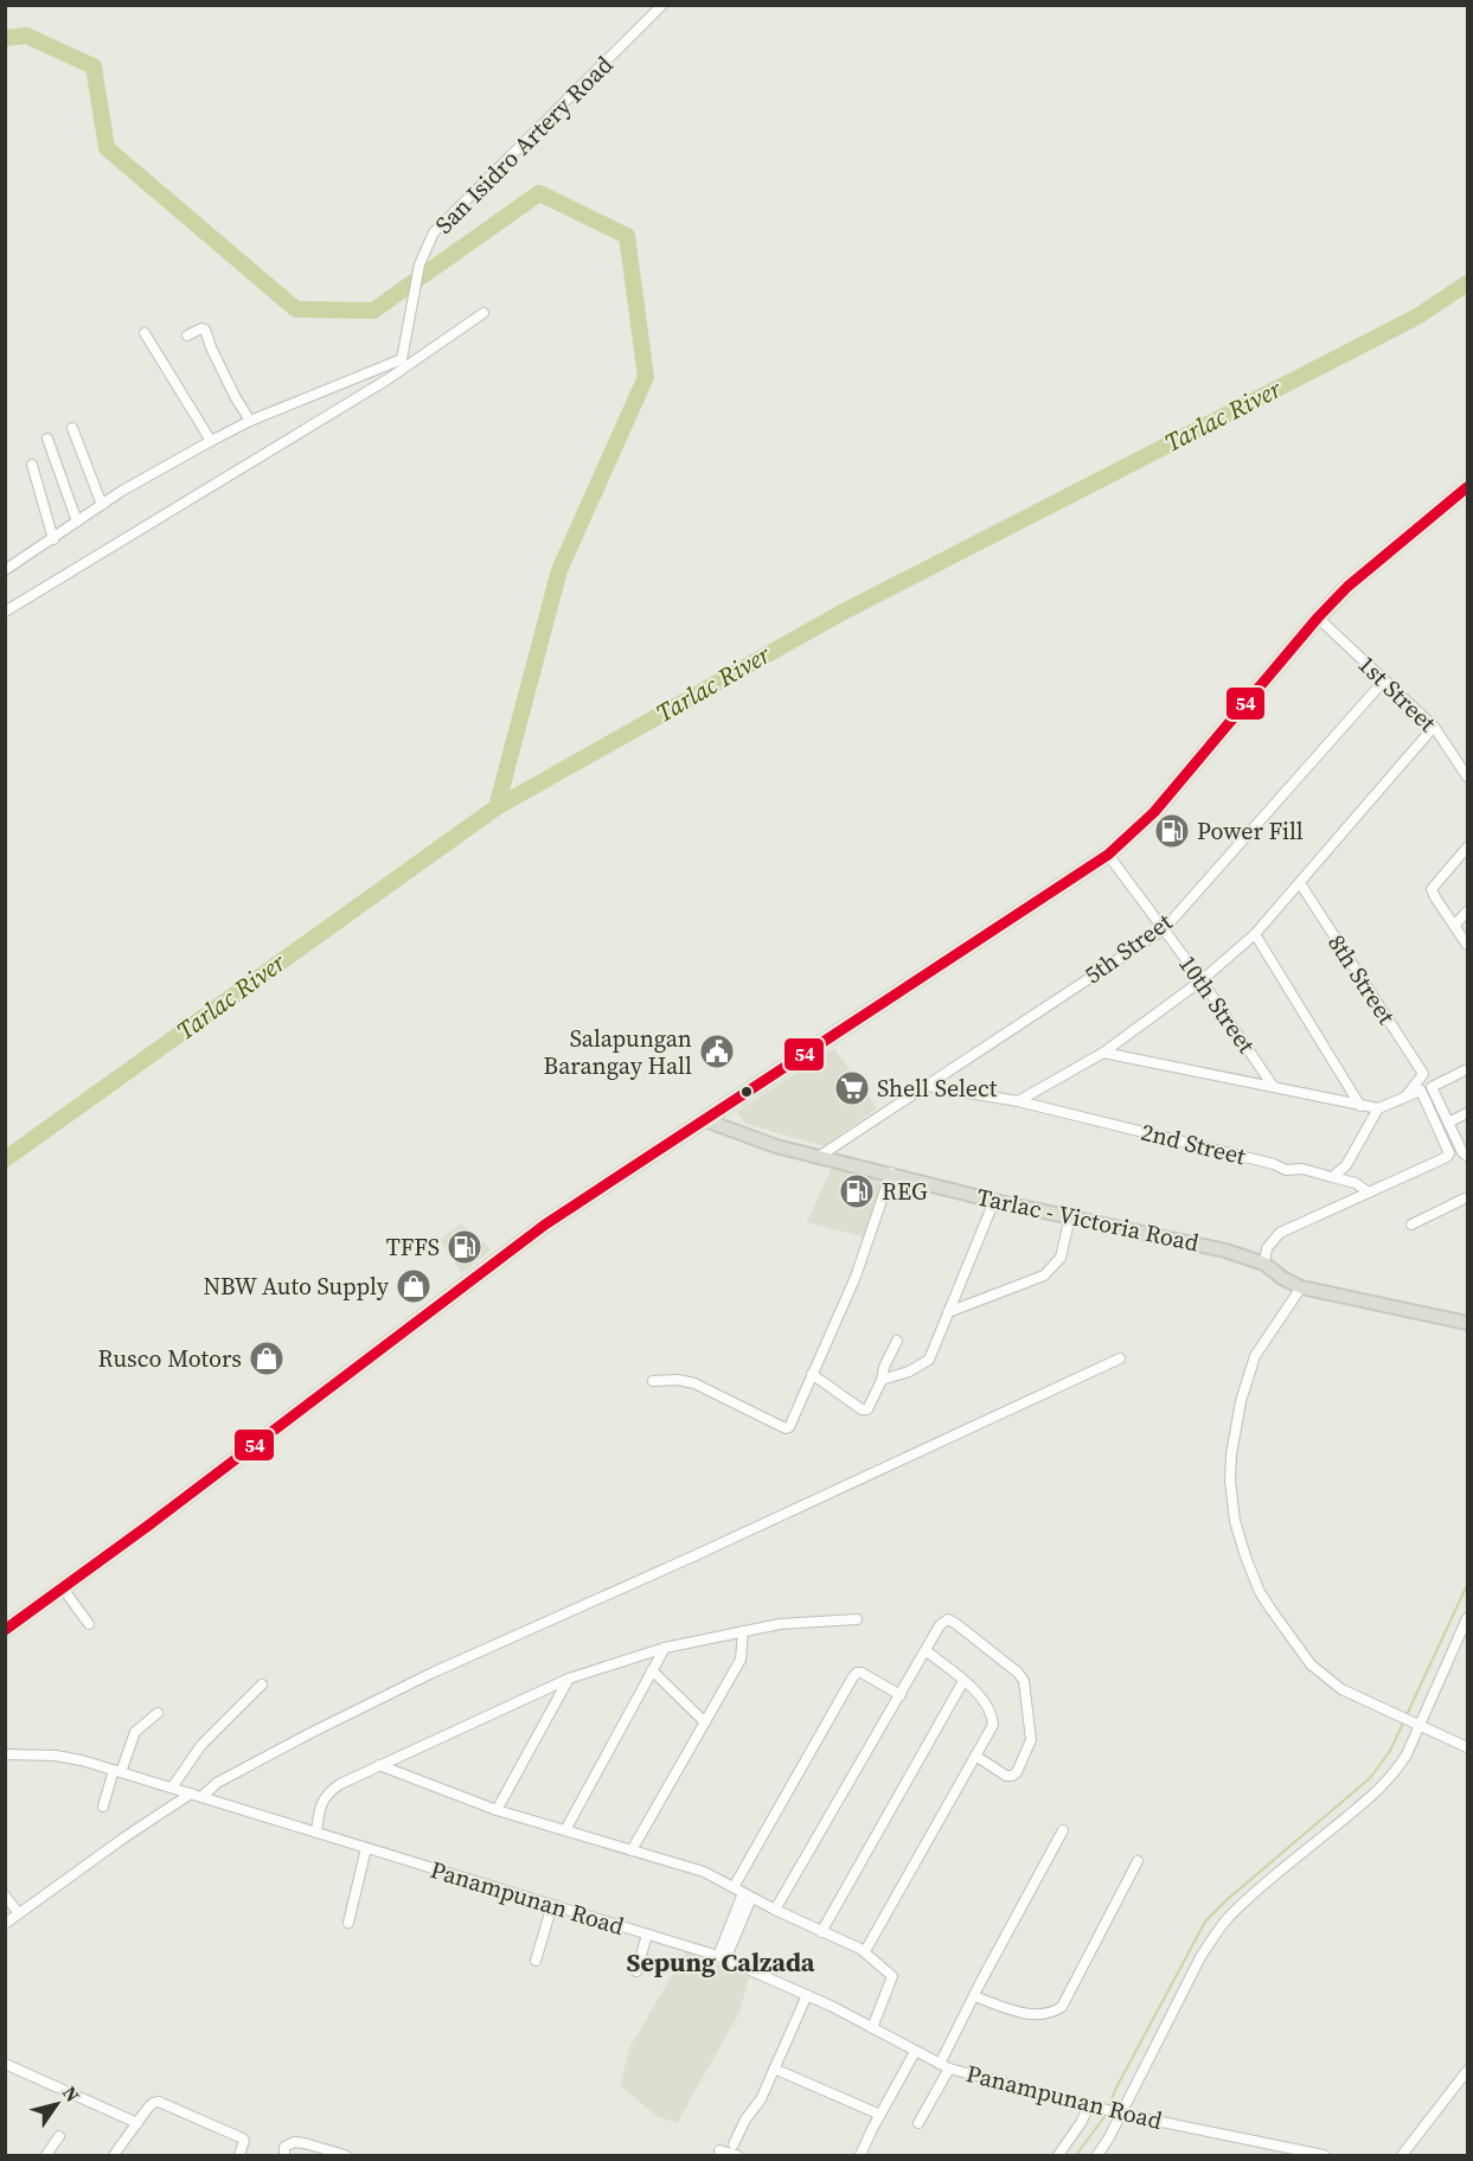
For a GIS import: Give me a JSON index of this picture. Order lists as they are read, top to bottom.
{
  "streets": {
    "main road": ["Tarlac - Victoria Road"],
    "street": [
      "San Isidro Artery Road",
      "1st Street",
      "5th Street",
      "8th Street",
      "10th Street",
      "2nd Street",
      "Panampunan Road"
    ]
  },
  "crossings": [
    ["1st Street", "5th Street"],
    ["5th Street", "10th Street"],
    ["5th Street", "2nd Street"],
    ["5th Street", "Tarlac - Victoria Road"]
  ],
  "districts": ["Sepung Calzada"],
  "water": ["Tarlac River"],
  "places": {
    "fuel station": ["Power Fill", "REG", "TFFS"],
    "public building": ["Salapungan Barangay Hall"],
    "supermarket": ["Shell Select"],
    "shop": ["NBW Auto Supply", "Rusco Motors"]
  },
  "lines": ["transit line 54"],
  "north": "top right"
}
